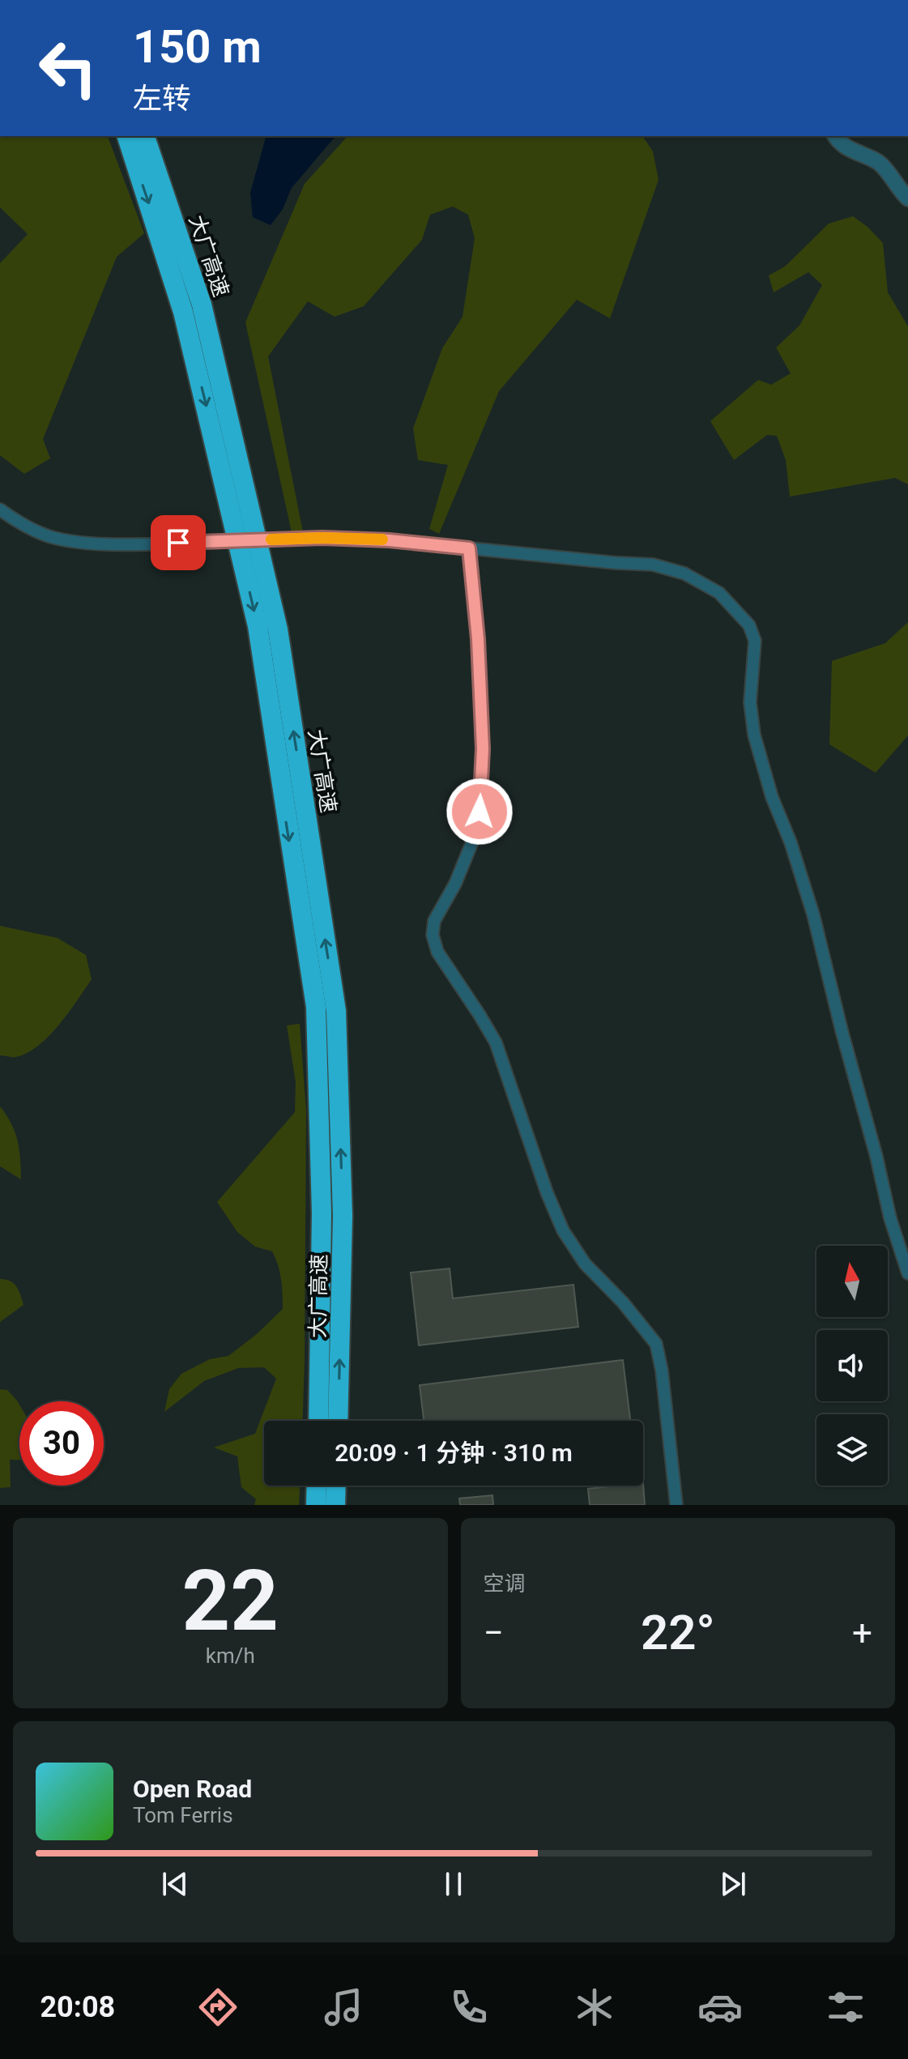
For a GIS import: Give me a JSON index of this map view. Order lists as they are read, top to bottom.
{
  "streets": {
    "highway": ["大广高速"]
  },
  "north": "top",
  "page": {
    "turn": ["150 m", "左转"],
    "limit": "30",
    "trip": "20:09 · 1 分钟 · 310 m",
    "tile": [
      ["22", "km/h"],
      "空调"
    ],
    "heat": ["−", "22°", "+"],
    "song": ["Open Road", "Tom Ferris"],
    "tabs": "20:08"
  }
}
